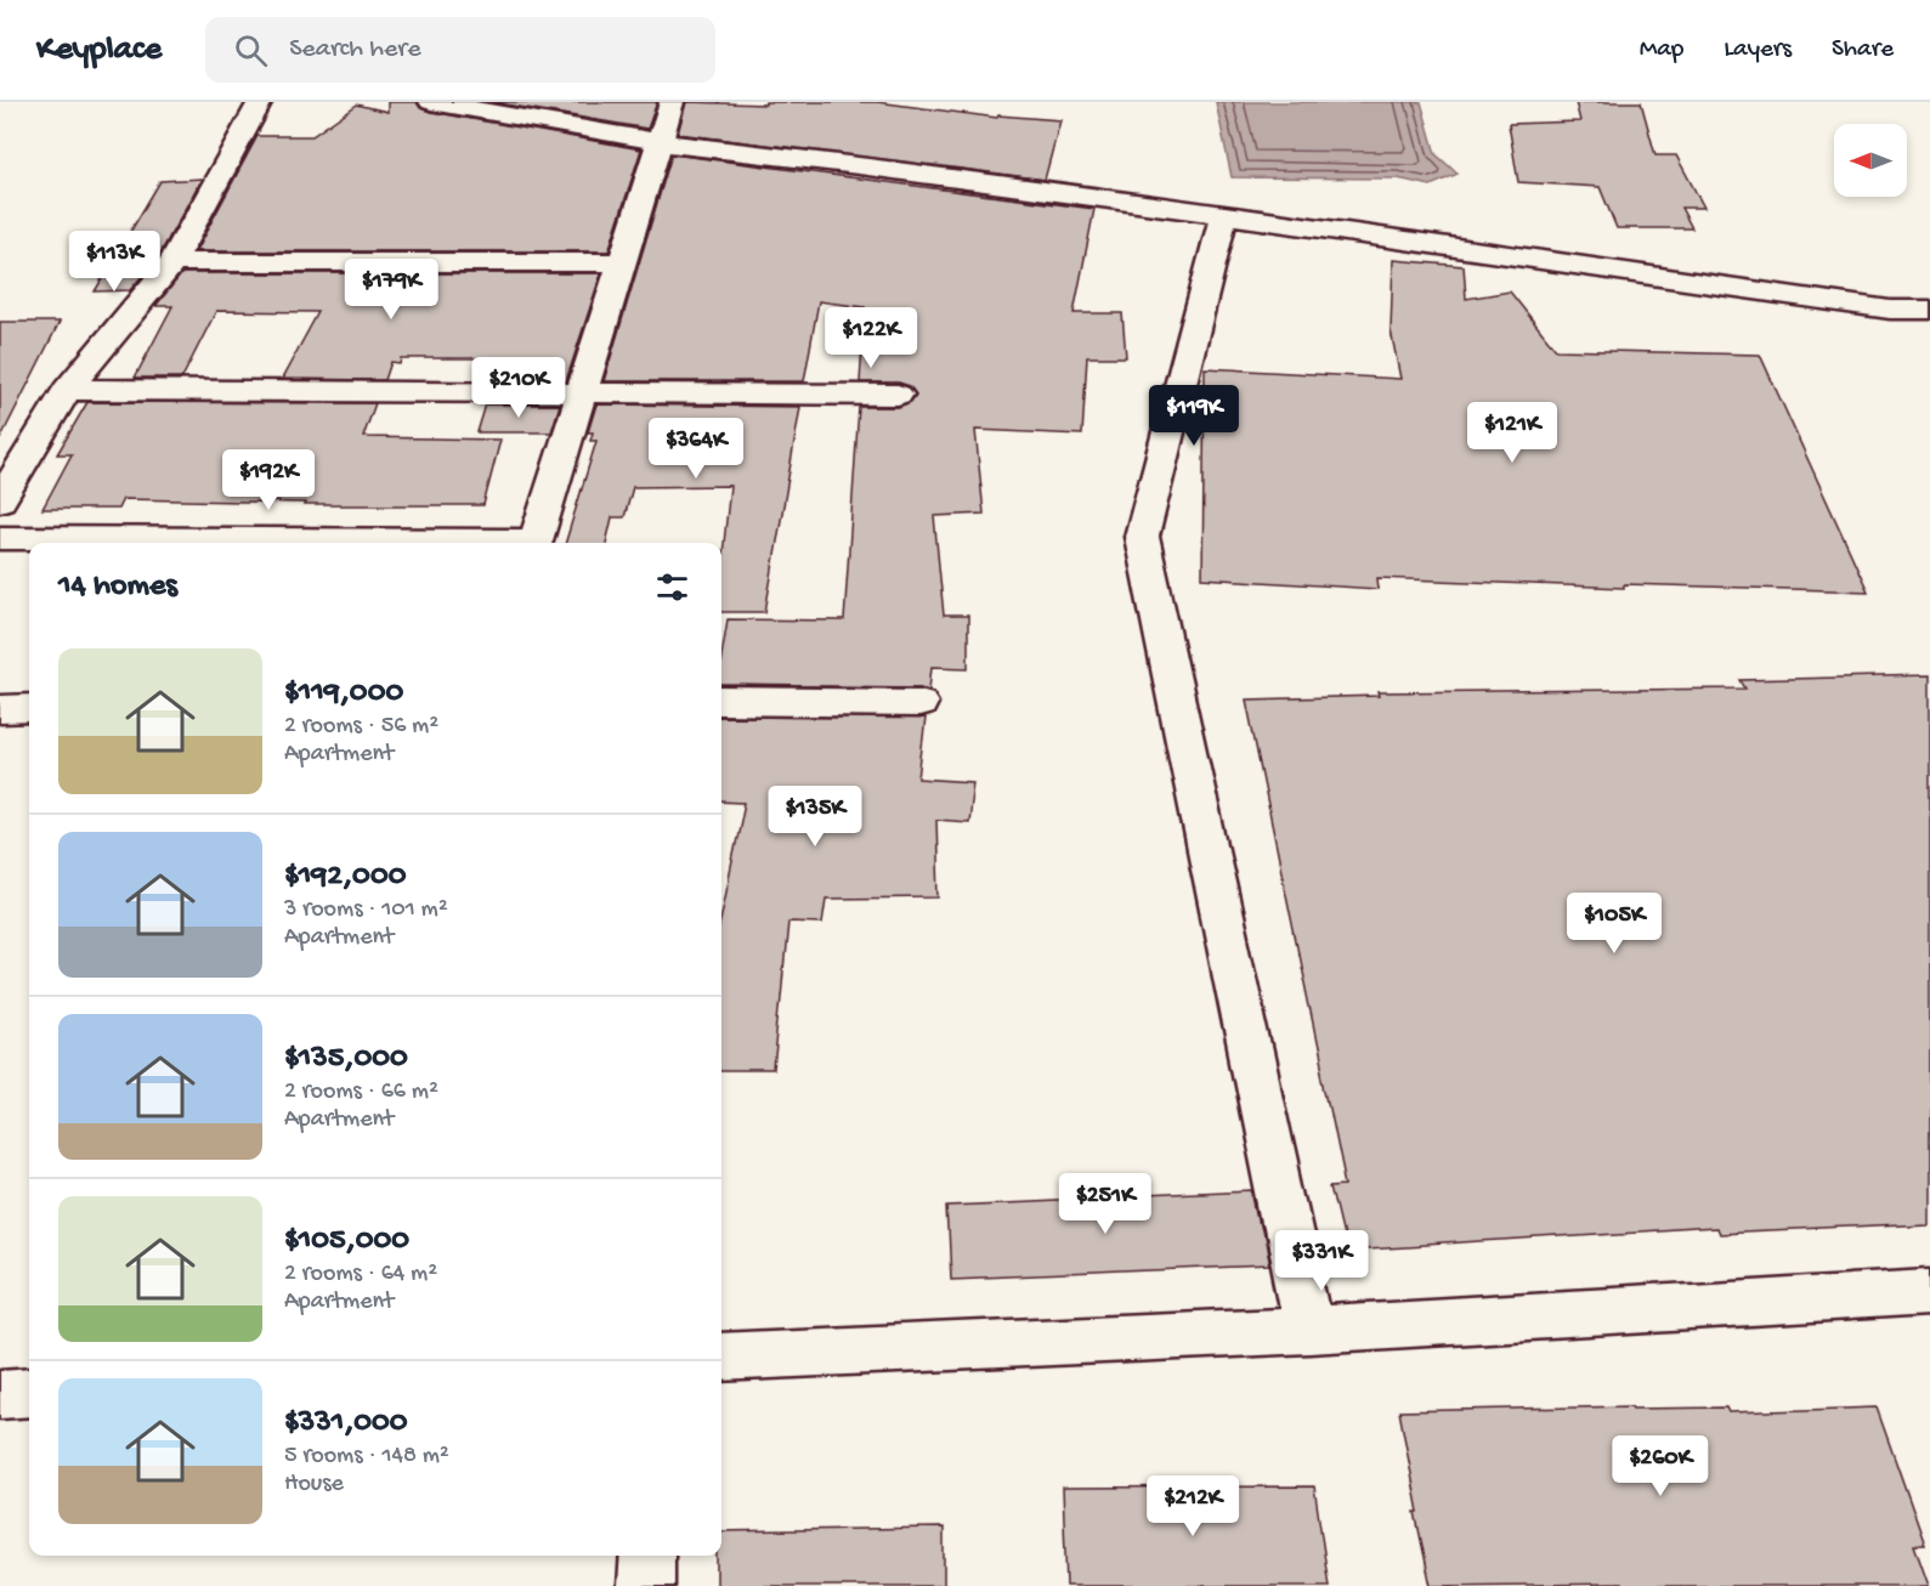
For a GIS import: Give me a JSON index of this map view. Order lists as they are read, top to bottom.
{
  "north": "left",
  "page": {
    "header": "Keyplace",
    "search": "Search here",
    "nav": ["Map", "Layers", "Share"],
    "price": [
      "$113K",
      "$179K",
      "$122K",
      "$210K",
      "$119K",
      "$121K",
      "$364K",
      "$192K",
      "$135K",
      "$105K",
      "$251K",
      "$331K",
      "$260K",
      "$212K"
    ],
    "heading": "14 homes",
    "list": [
      {
        "name": "$119,000",
        "note": "2 rooms · 56 m² · Apartment"
      },
      {
        "name": "$192,000",
        "note": "3 rooms · 101 m² · Apartment"
      },
      {
        "name": "$135,000",
        "note": "2 rooms · 66 m² · Apartment"
      },
      {
        "name": "$105,000",
        "note": "2 rooms · 64 m² · Apartment"
      },
      {
        "name": "$331,000",
        "note": "5 rooms · 148 m² · House"
      }
    ]
  }
}
